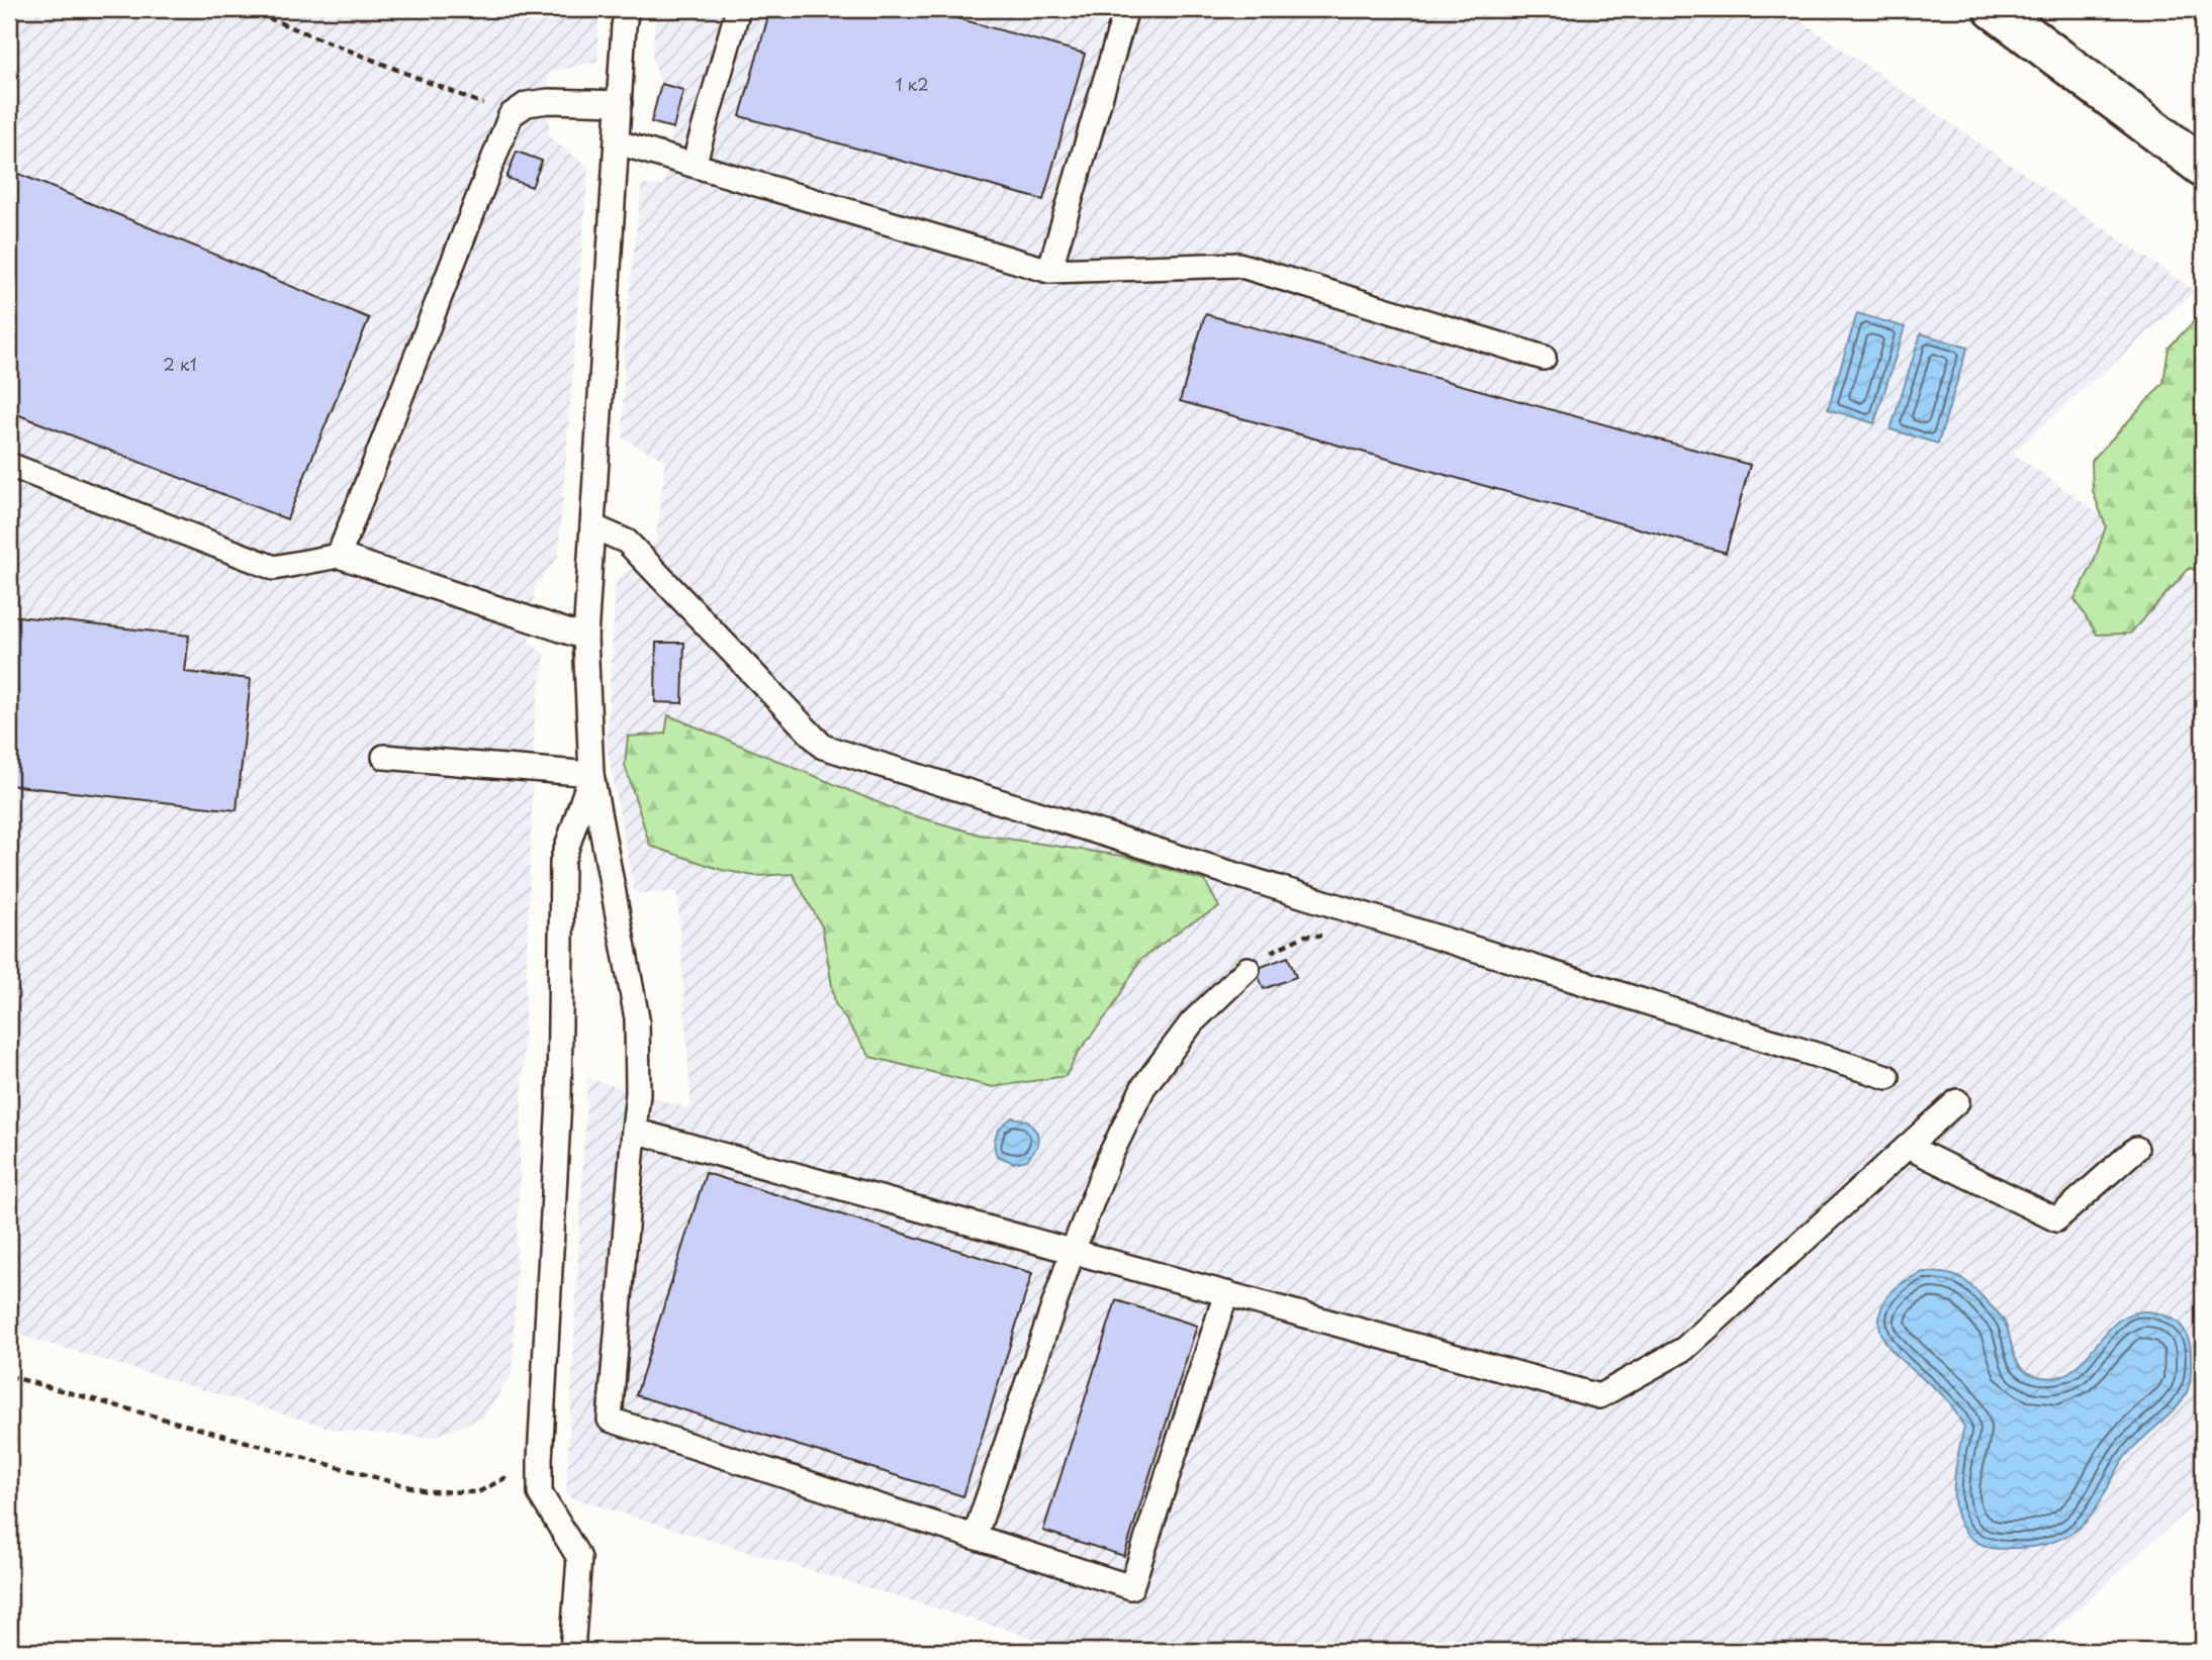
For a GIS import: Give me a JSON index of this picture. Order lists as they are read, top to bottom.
{
  "house_numbers": ["1 к2", "2 к1"]
}
